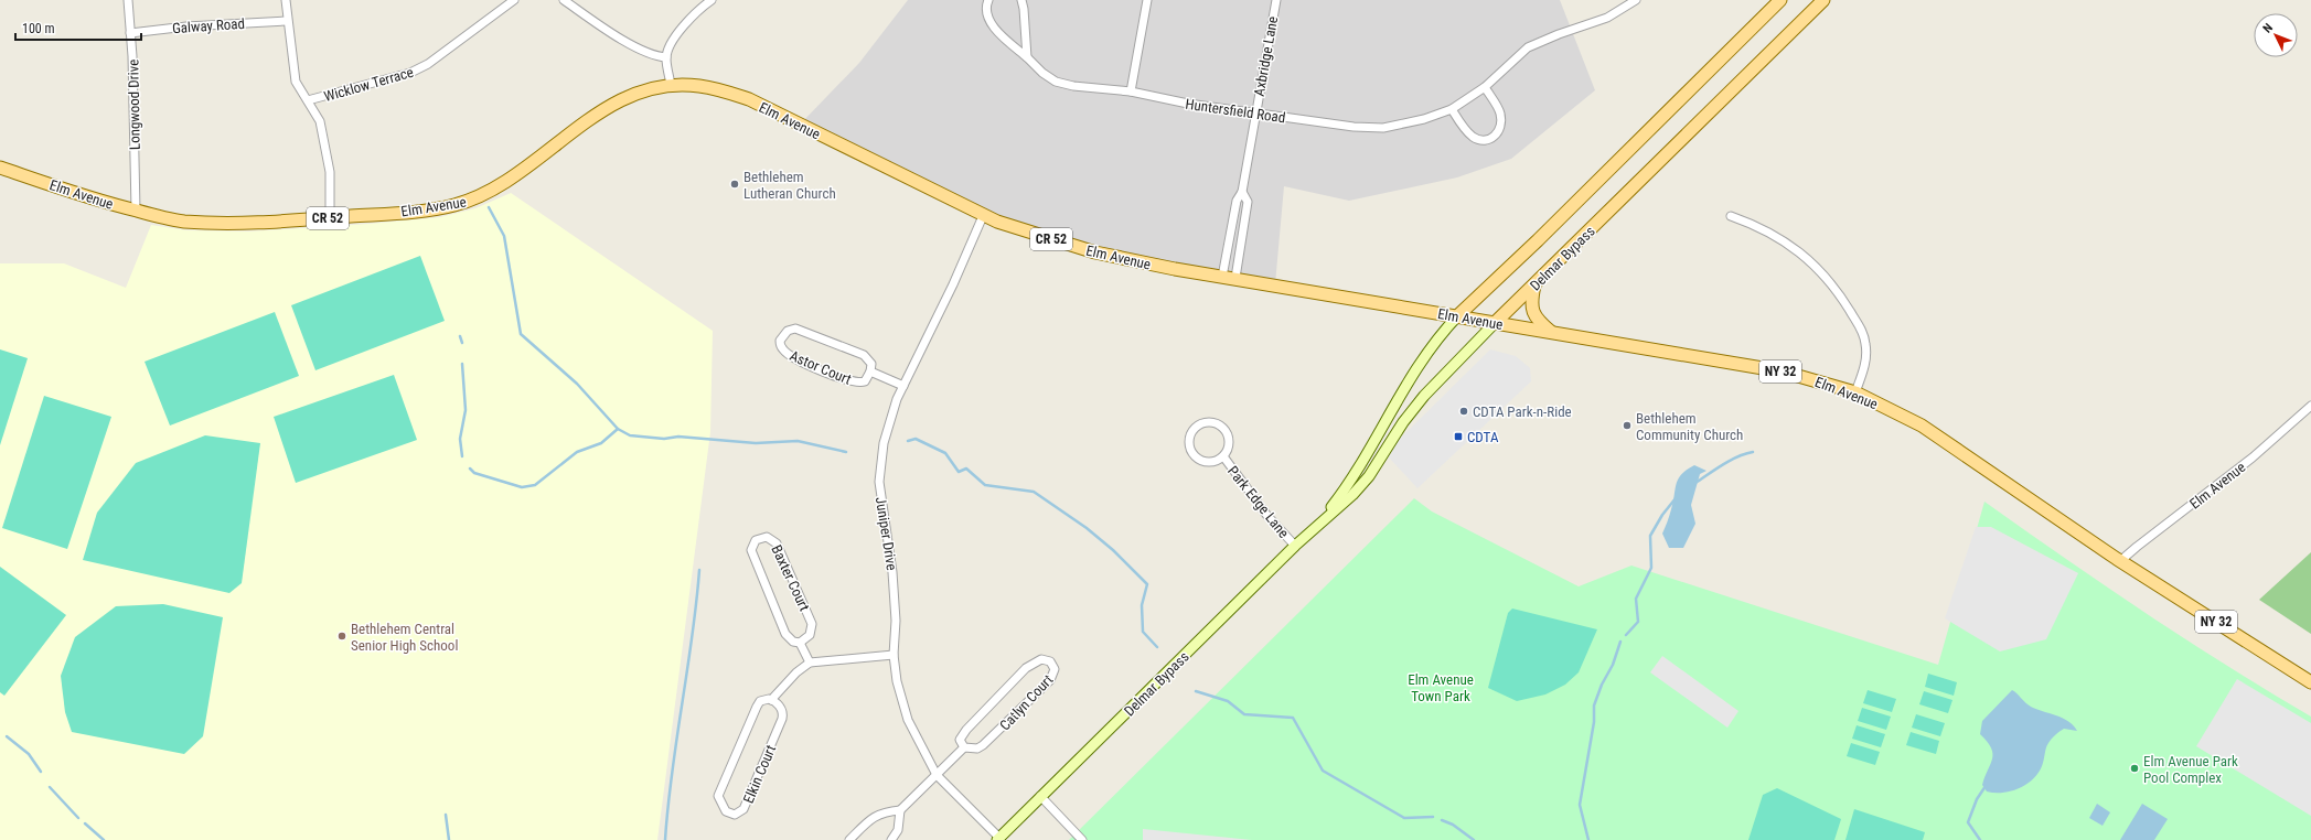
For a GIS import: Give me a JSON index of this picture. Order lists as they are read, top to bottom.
{
  "streets": {
    "main road": [
      "Elm Avenue",
      "CR 52",
      "Delmar Bypass",
      "NY 32"
    ],
    "street": [
      "Galway Road",
      "Axbridge Lane",
      "Wicklow Terrace",
      "Longwood Drive",
      "Huntersfield Road",
      "Astor Court",
      "Park Edge Lane",
      "Juniper Drive",
      "Baxter Court",
      "Catlyn Court",
      "Elkin Court"
    ]
  },
  "crossings": [
    ["Galway Road", "Longwood Drive"],
    ["Axbridge Lane", "Huntersfield Road"],
    ["Axbridge Lane", "Elm Avenue"],
    ["Longwood Drive", "Elm Avenue"],
    ["Elm Avenue", "Delmar Bypass"],
    ["Elm Avenue", "Juniper Drive"],
    ["Delmar Bypass", "Park Edge Lane"],
    ["Delmar Bypass", "Juniper Drive"],
    ["Astor Court", "Juniper Drive"],
    ["Baxter Court", "Elkin Court"]
  ],
  "parks": ["Elm Avenue Town Park"],
  "places": {
    "other": [
      "Bethlehem Lutheran Church",
      "CDTA Park-n-Ride",
      "Bethlehem Community Church",
      "Bethlehem Central Senior High School",
      "Elm Avenue Park Pool Complex"
    ],
    "transit": ["CDTA"]
  },
  "scale_bar": "100 m",
  "north": "top left"
}
